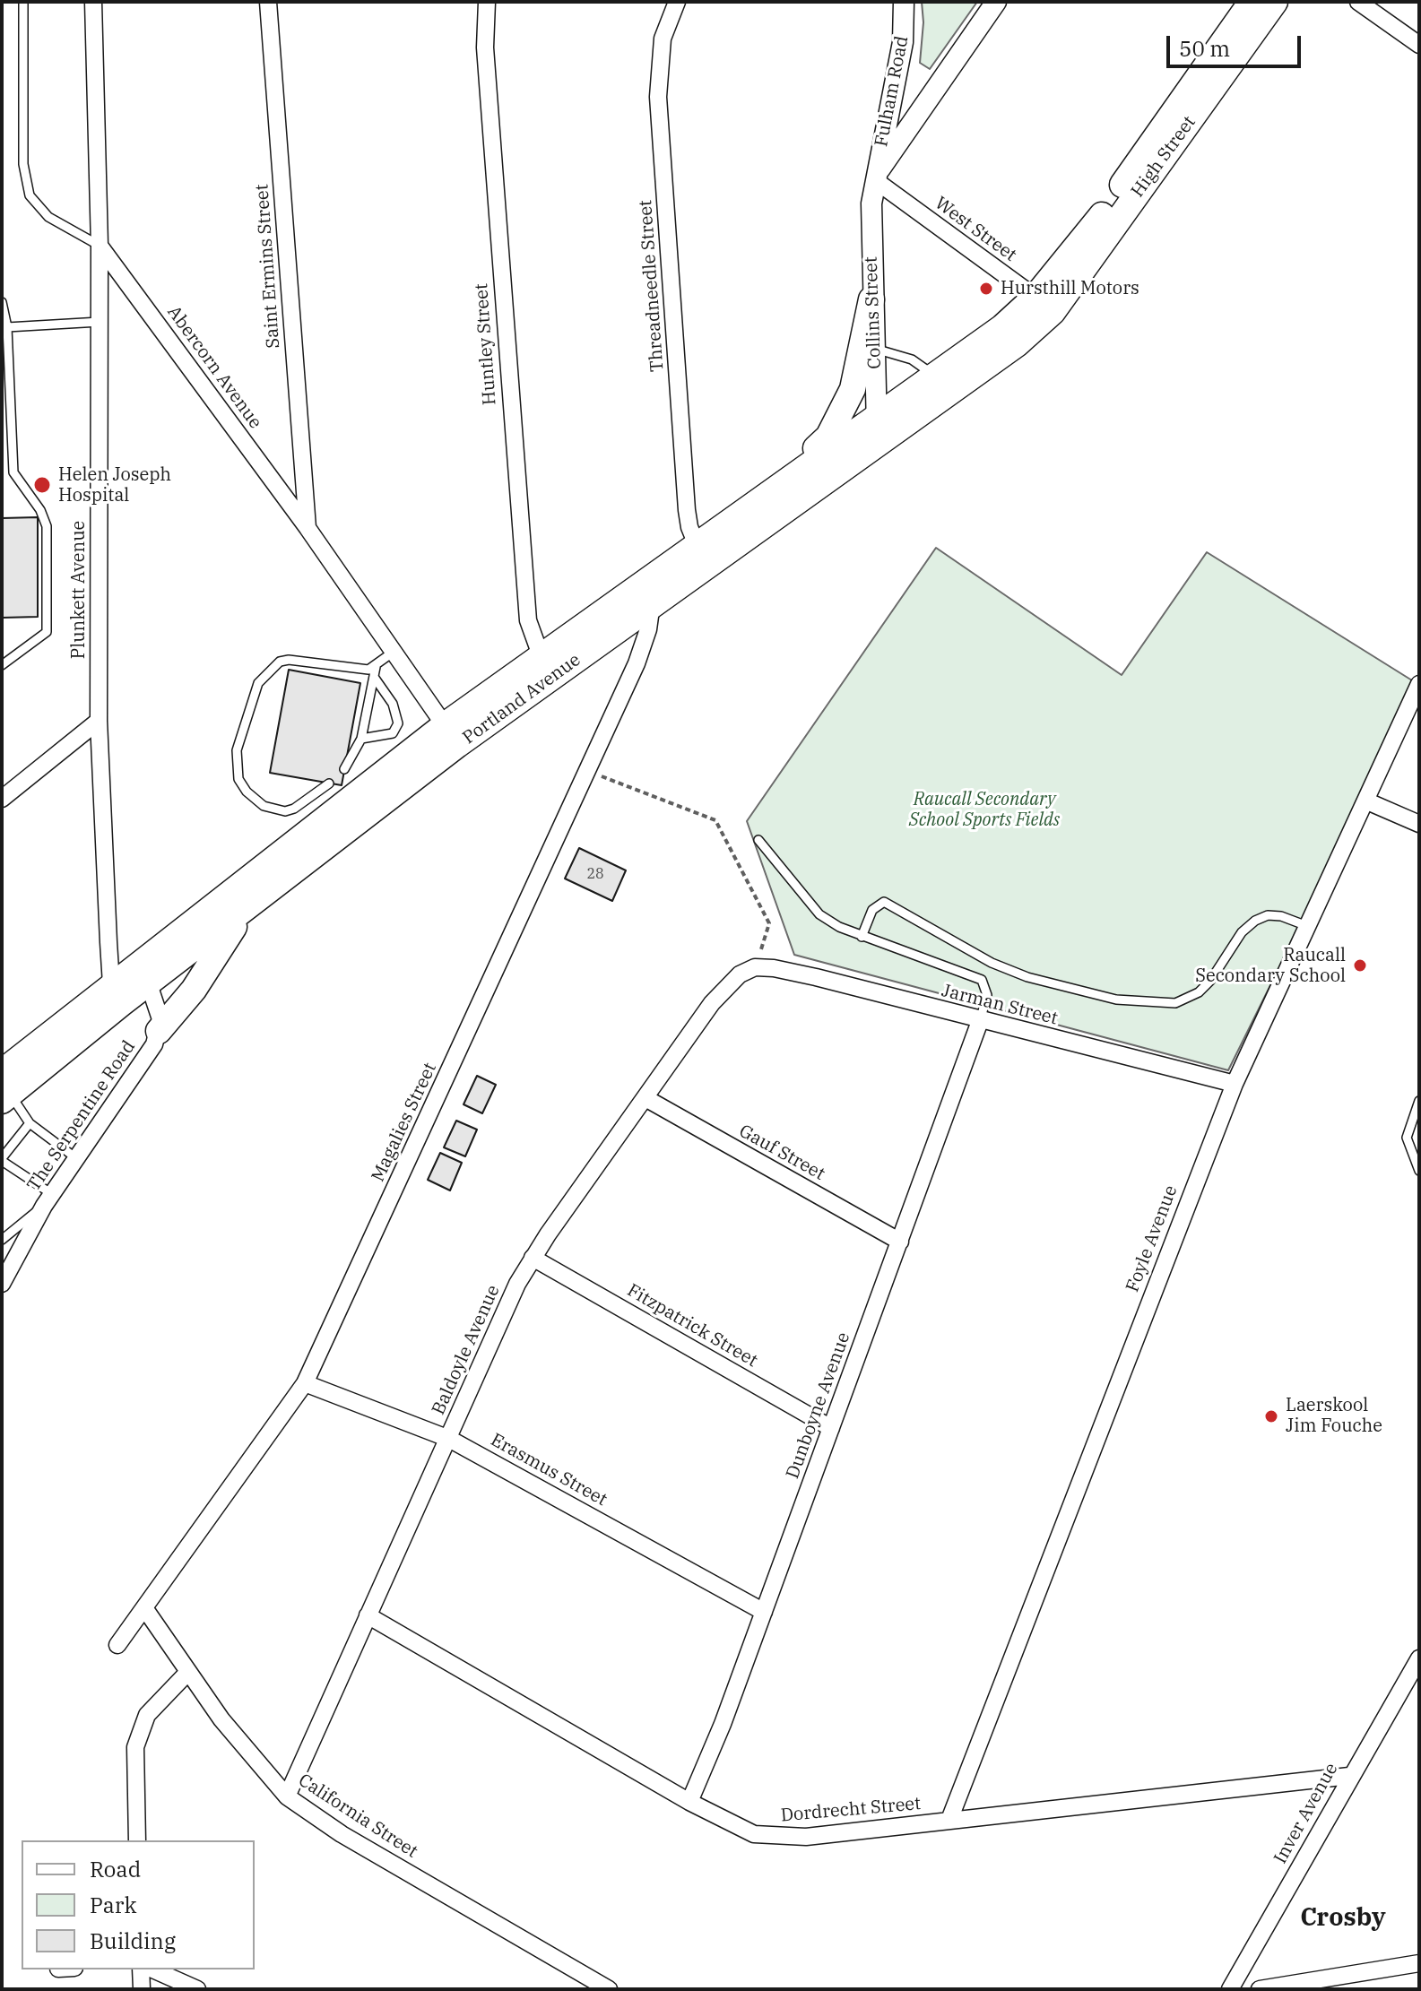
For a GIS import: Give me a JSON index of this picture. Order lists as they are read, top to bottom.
{
  "streets": {
    "main road": ["High Street", "Portland Avenue"],
    "street": [
      "Fulham Road",
      "West Street",
      "Saint Ermins Street",
      "Threadneedle Street",
      "Collins Street",
      "Huntley Street",
      "Abercorn Avenue",
      "Plunkett Avenue",
      "Jarman Street",
      "The Serpentine Road",
      "Magalies Street",
      "Gauf Street",
      "Foyle Avenue",
      "Fitzpatrick Street",
      "Baldoyle Avenue",
      "Dunboyne Avenue",
      "Erasmus Street",
      "Dordrecht Street",
      "Inver Avenue",
      "California Street"
    ]
  },
  "crossings": [
    ["Fulham Road", "West Street"],
    ["Fulham Road", "Collins Street"],
    ["High Street", "West Street"],
    ["High Street", "Portland Avenue"],
    ["West Street", "Collins Street"],
    ["West Street", "Portland Avenue"],
    ["Saint Ermins Street", "Abercorn Avenue"],
    ["Threadneedle Street", "Portland Avenue"],
    ["Collins Street", "Portland Avenue"],
    ["Huntley Street", "Portland Avenue"],
    ["Abercorn Avenue", "Plunkett Avenue"],
    ["Abercorn Avenue", "Portland Avenue"],
    ["Plunkett Avenue", "Portland Avenue"],
    ["Portland Avenue", "The Serpentine Road"],
    ["Portland Avenue", "Magalies Street"],
    ["Jarman Street", "Foyle Avenue"],
    ["Jarman Street", "Baldoyle Avenue"],
    ["Jarman Street", "Dunboyne Avenue"],
    ["Magalies Street", "Erasmus Street"],
    ["Magalies Street", "California Street"],
    ["Gauf Street", "Baldoyle Avenue"],
    ["Gauf Street", "Dunboyne Avenue"],
    ["Foyle Avenue", "Dordrecht Street"],
    ["Fitzpatrick Street", "Baldoyle Avenue"],
    ["Fitzpatrick Street", "Dunboyne Avenue"],
    ["Baldoyle Avenue", "Erasmus Street"],
    ["Baldoyle Avenue", "Dordrecht Street"],
    ["Baldoyle Avenue", "California Street"],
    ["Dunboyne Avenue", "Erasmus Street"],
    ["Dunboyne Avenue", "Dordrecht Street"],
    ["Dordrecht Street", "Inver Avenue"]
  ],
  "districts": ["Crosby"],
  "parks": ["Raucall Secondary School Sports Fields"],
  "places": [
    "Hursthill Motors",
    "Helen Joseph Hospital",
    "Raucall Secondary School",
    "Laerskool Jim Fouche"
  ],
  "house_numbers": ["28"],
  "legend": ["Road", "Park", "Building"],
  "scale_bar": "50 m"
}
